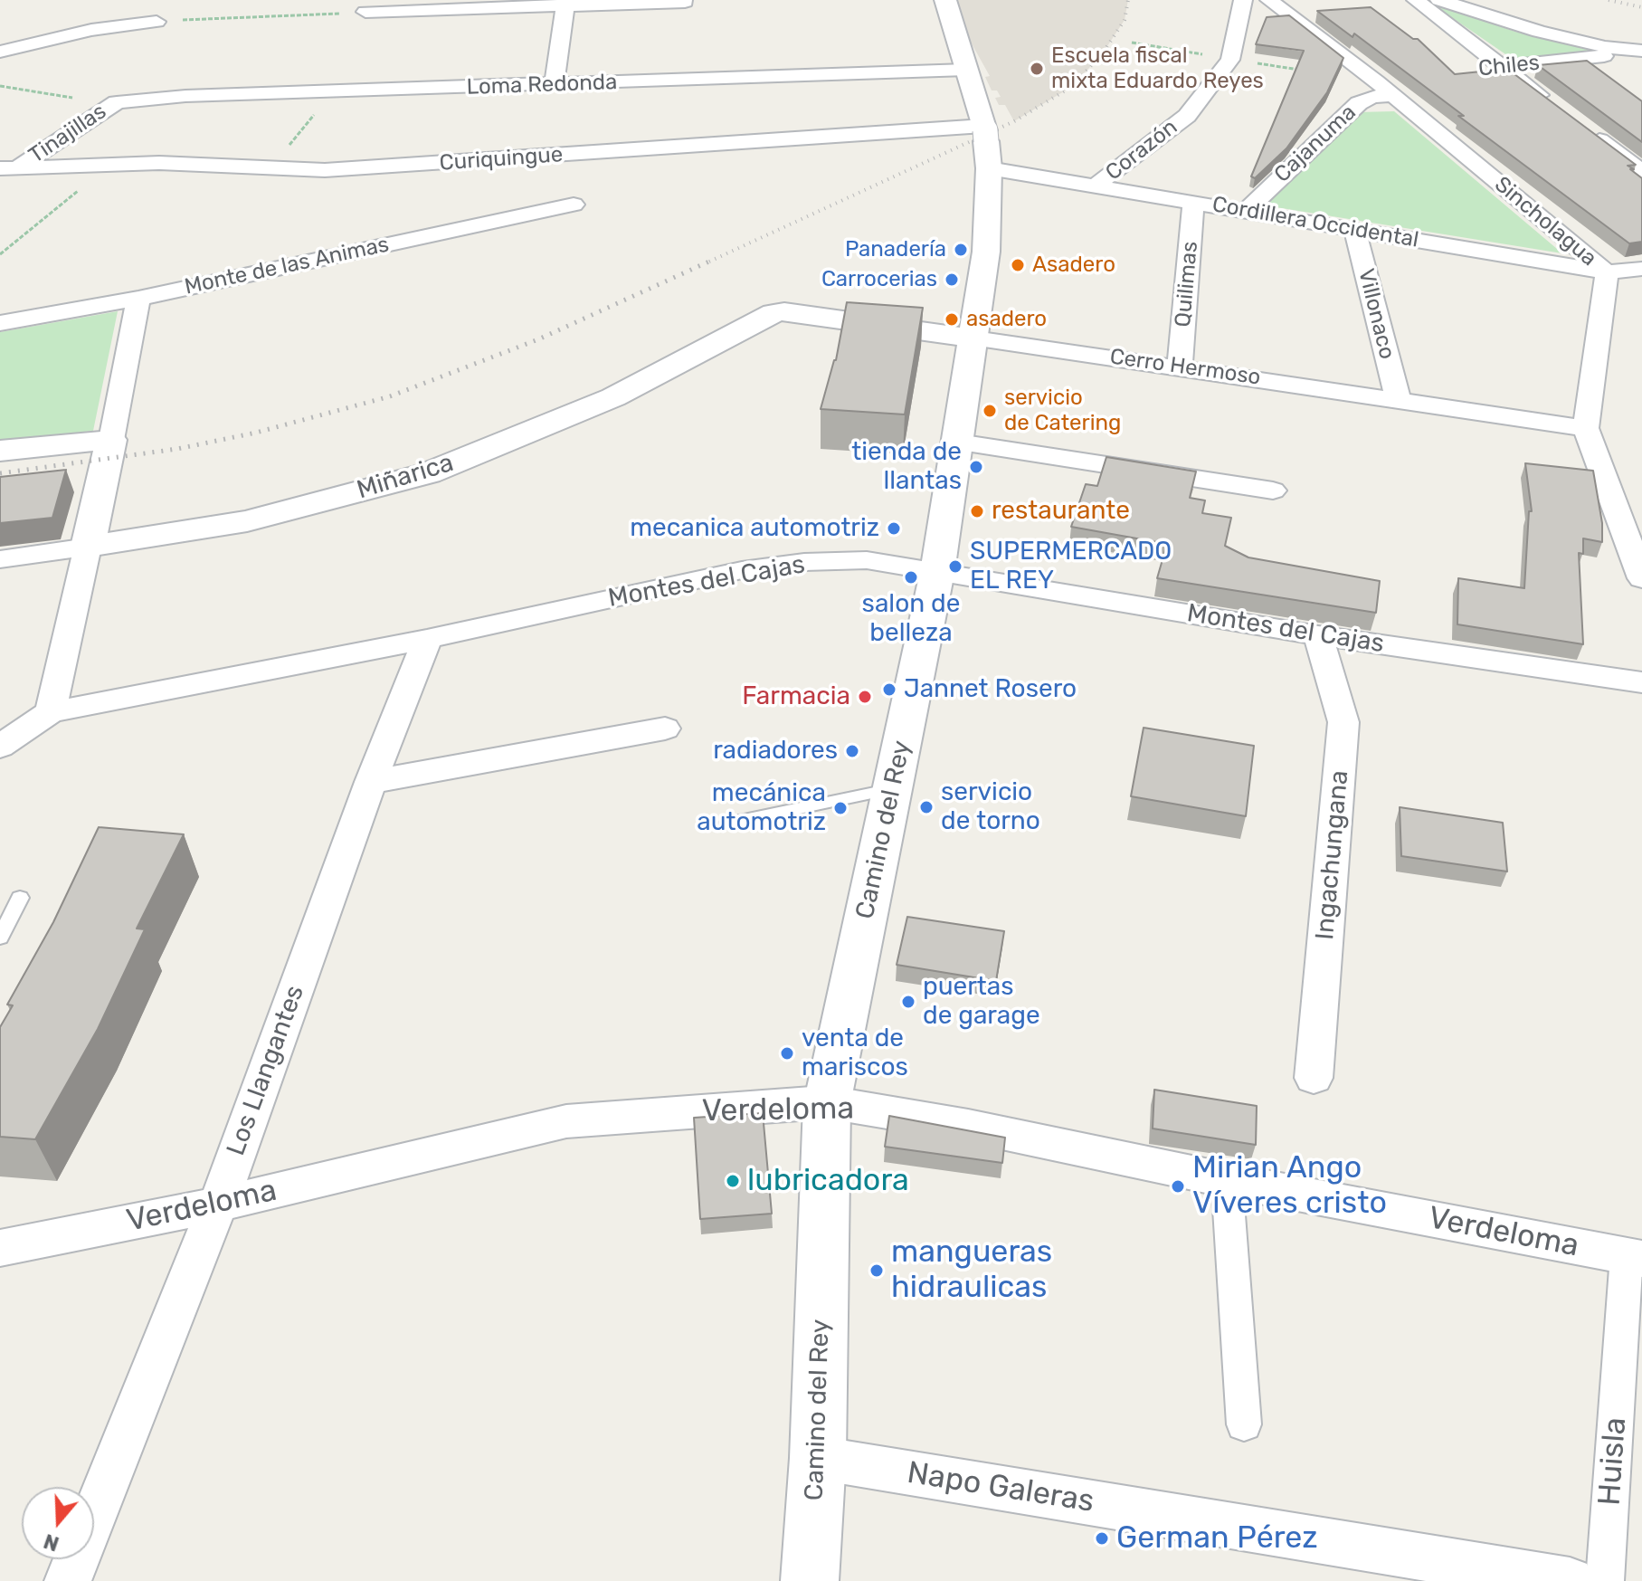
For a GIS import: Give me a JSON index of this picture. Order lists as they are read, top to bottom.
{
  "streets": {
    "street": [
      "Chiles",
      "Loma Redonda",
      "Tinajillas",
      "Cajanuma",
      "Corazón",
      "Curiquingue",
      "Sincholagua",
      "Cordillera Occidental",
      "Monte de las Animas",
      "Quilimas",
      "Villonaco",
      "Cerro Hermoso",
      "Miñarica",
      "Montes del Cajas",
      "Camino del Rey",
      "Ingachungana",
      "Los Llangantes",
      "Verdeloma",
      "Huisla",
      "Napo Galeras"
    ]
  },
  "crossings": [
    ["Loma Redonda", "Tinajillas"],
    ["Loma Redonda", "Camino del Rey"],
    ["Tinajillas", "Curiquingue"],
    ["Cajanuma", "Sincholagua"],
    ["Cajanuma", "Cordillera Occidental"],
    ["Corazón", "Cordillera Occidental"],
    ["Curiquingue", "Cordillera Occidental"],
    ["Curiquingue", "Camino del Rey"],
    ["Sincholagua", "Cordillera Occidental"],
    ["Sincholagua", "Cerro Hermoso"],
    ["Cordillera Occidental", "Quilimas"],
    ["Cordillera Occidental", "Villonaco"],
    ["Cordillera Occidental", "Camino del Rey"],
    ["Quilimas", "Cerro Hermoso"],
    ["Villonaco", "Cerro Hermoso"],
    ["Cerro Hermoso", "Miñarica"],
    ["Cerro Hermoso", "Camino del Rey"],
    ["Montes del Cajas", "Camino del Rey"],
    ["Montes del Cajas", "Ingachungana"],
    ["Montes del Cajas", "Los Llangantes"],
    ["Camino del Rey", "Verdeloma"],
    ["Camino del Rey", "Napo Galeras"],
    ["Los Llangantes", "Verdeloma"],
    ["Verdeloma", "Huisla"]
  ],
  "places": [
    "Escuela fiscal mixta Eduardo Reyes",
    "Panadería",
    "Asadero",
    "Carrocerias",
    "asadero",
    "servicio de Catering",
    "tienda de llantas",
    "restaurante",
    "mecanica automotriz",
    "SUPERMERCADO EL REY",
    "salon de belleza",
    "Jannet Rosero",
    "Farmacia",
    "radiadores",
    "servicio de torno",
    "mecánica automotriz",
    "puertas de garage",
    "venta de mariscos",
    "lubricadora",
    "Mirian Ango Víveres cristo",
    "mangueras hidraulicas",
    "German Pérez"
  ],
  "north": "bottom"
}
